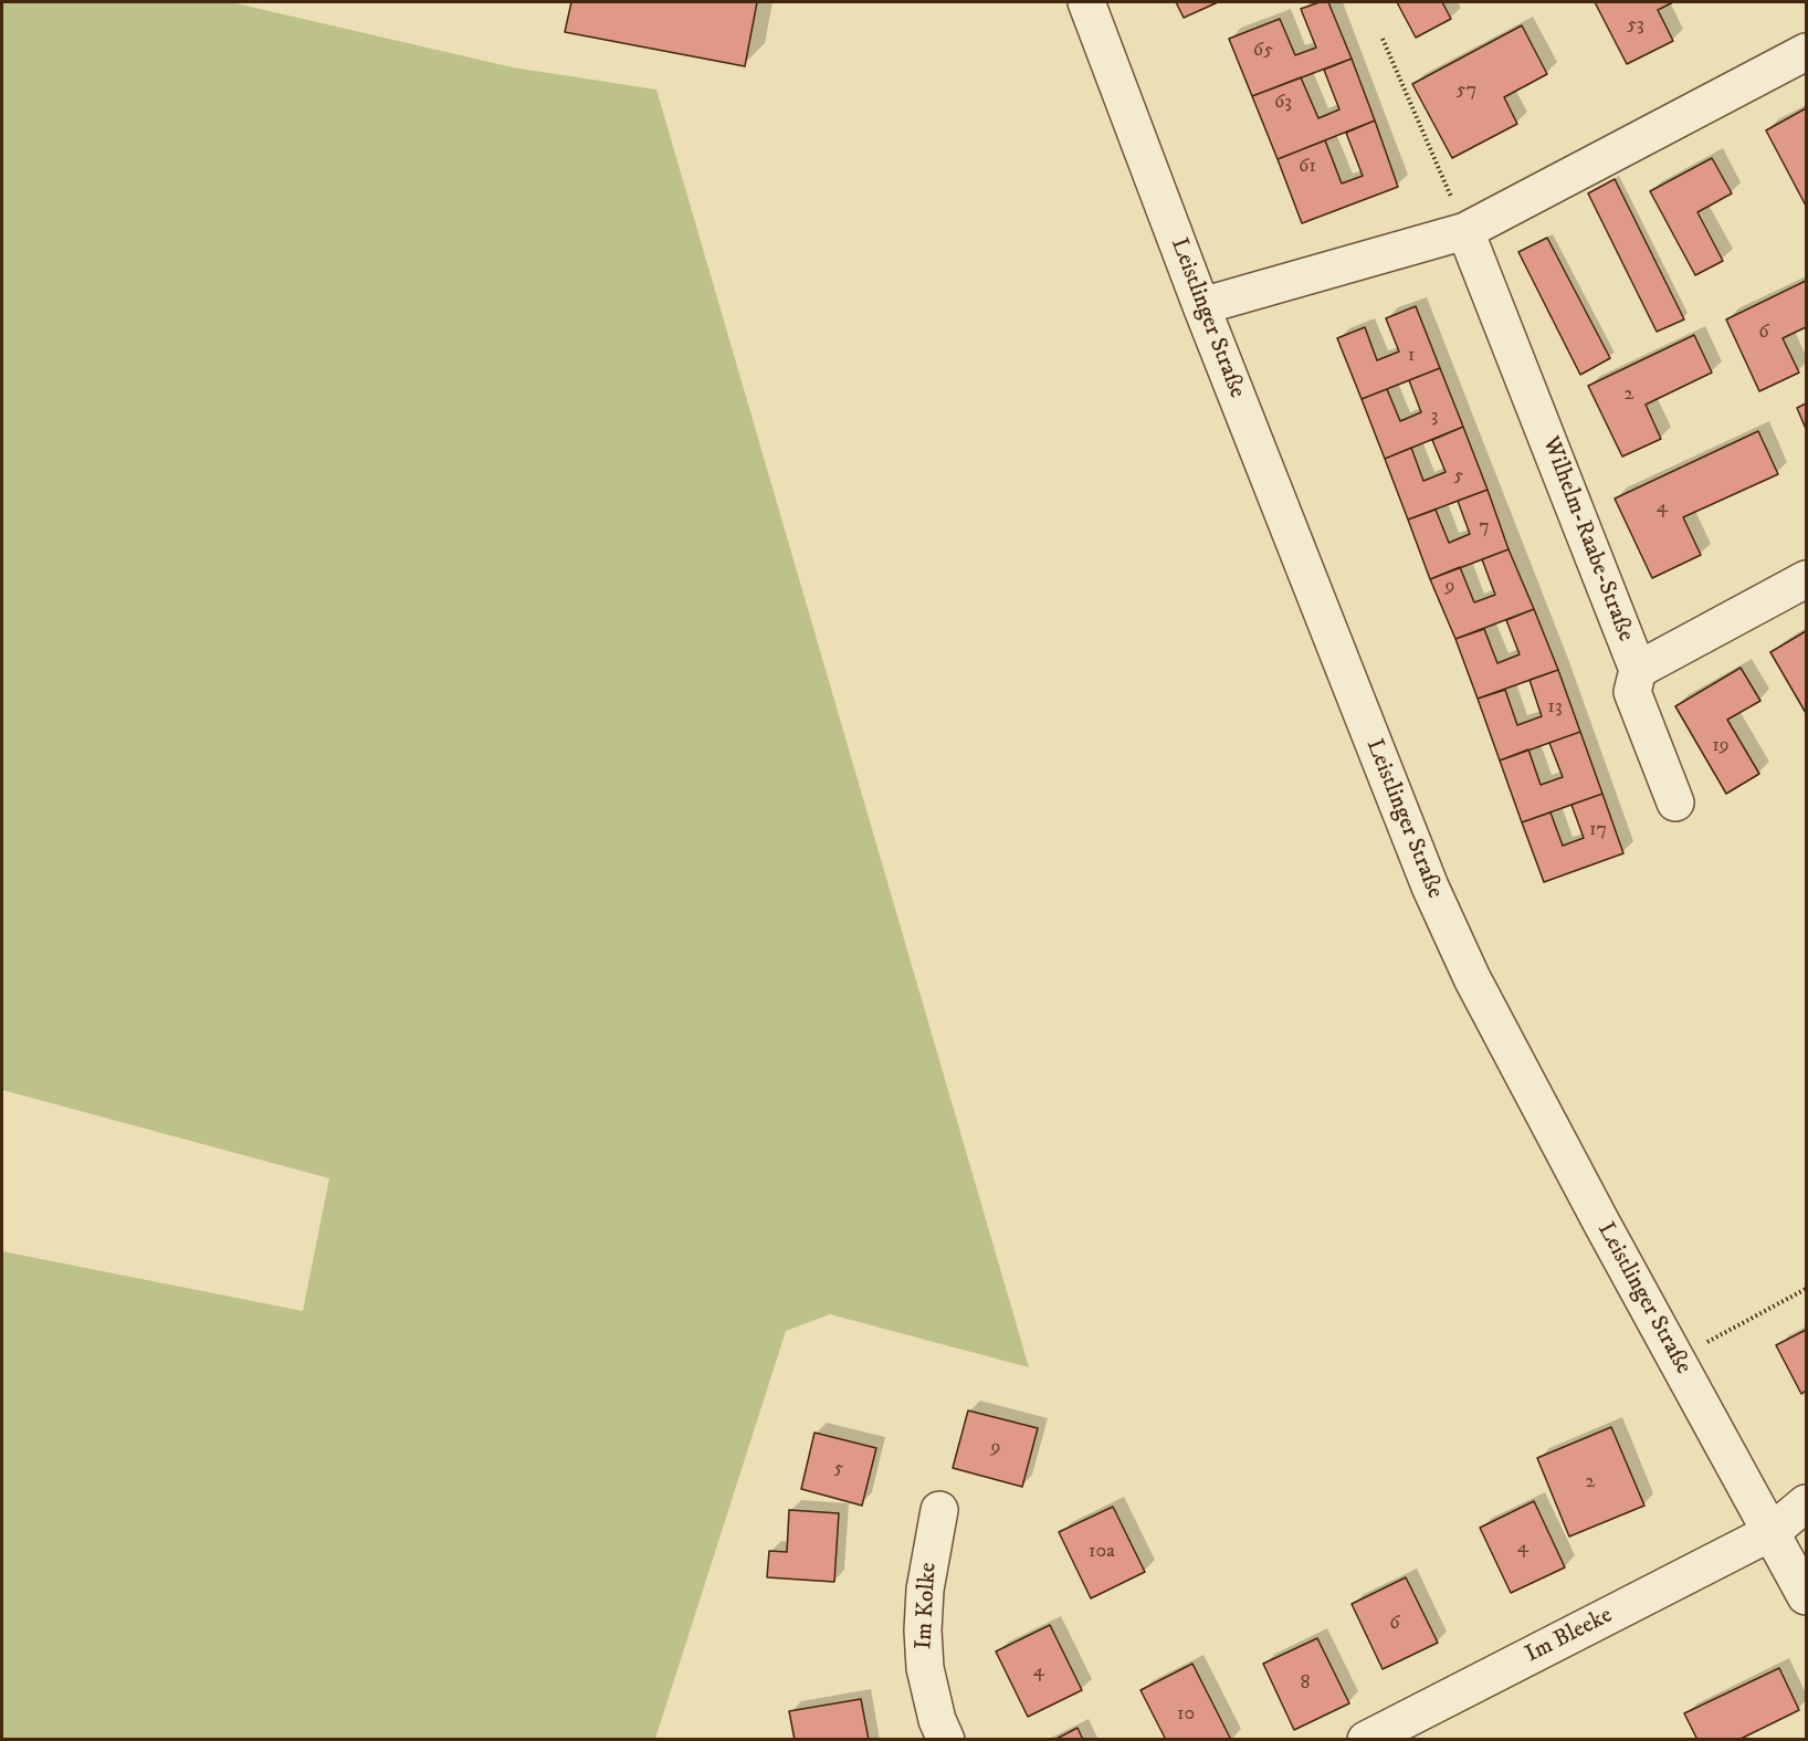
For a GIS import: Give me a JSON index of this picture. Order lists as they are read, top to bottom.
{
  "streets": {
    "street": [
      "Leistlinger Straße",
      "Wilhelm-Raabe-Straße",
      "Im Kolke",
      "Im Bleeke"
    ]
  },
  "crossings": [
    ["Leistlinger Straße", "Im Bleeke"]
  ],
  "house_numbers": [
    "53",
    "65",
    "57",
    "63",
    "61",
    "6",
    "1",
    "2",
    "3",
    "5",
    "4",
    "7",
    "9",
    "13",
    "19",
    "17",
    "9",
    "5",
    "2",
    "4",
    "10a",
    "6",
    "4",
    "8",
    "10"
  ]
}
